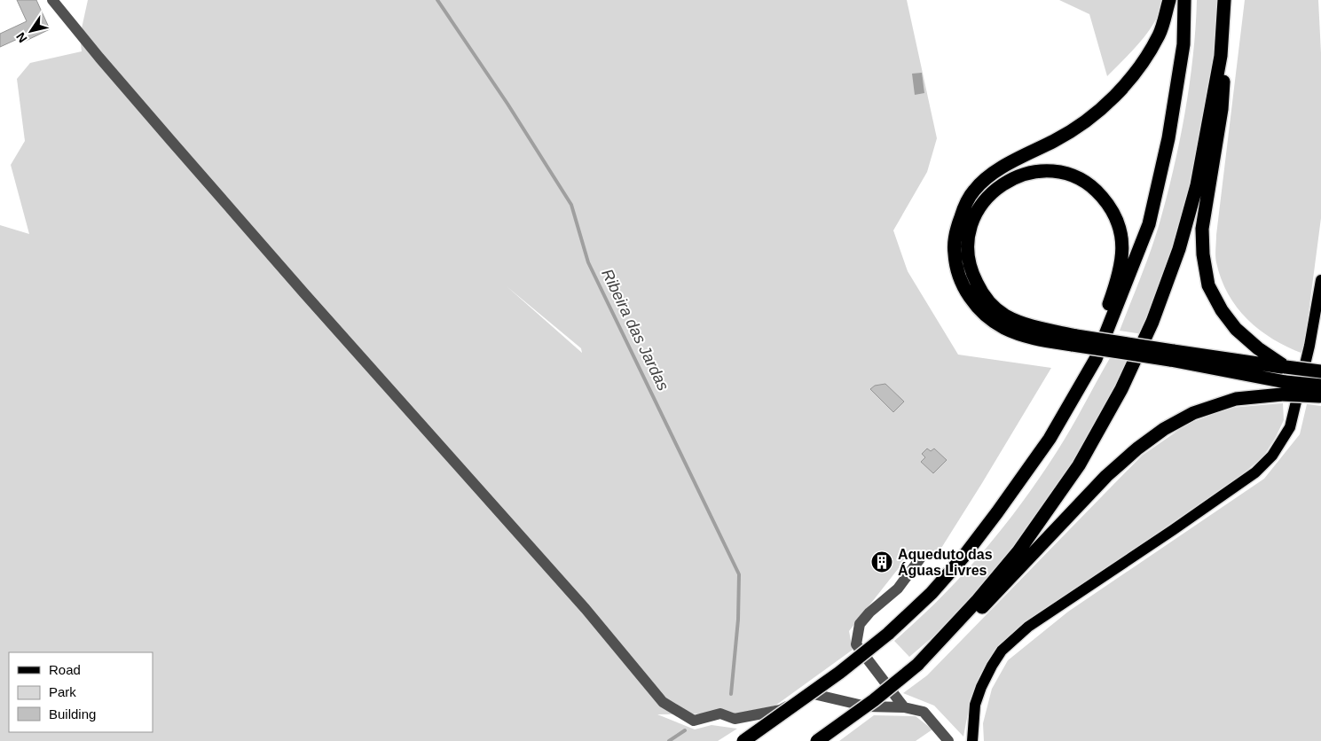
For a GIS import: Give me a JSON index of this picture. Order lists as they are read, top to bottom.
{
  "water": ["Ribeira das Jardas"],
  "places": {
    "building": ["Aqueduto das Águas Livres"]
  },
  "legend": ["Road", "Park", "Building"],
  "north": "bottom left"
}
